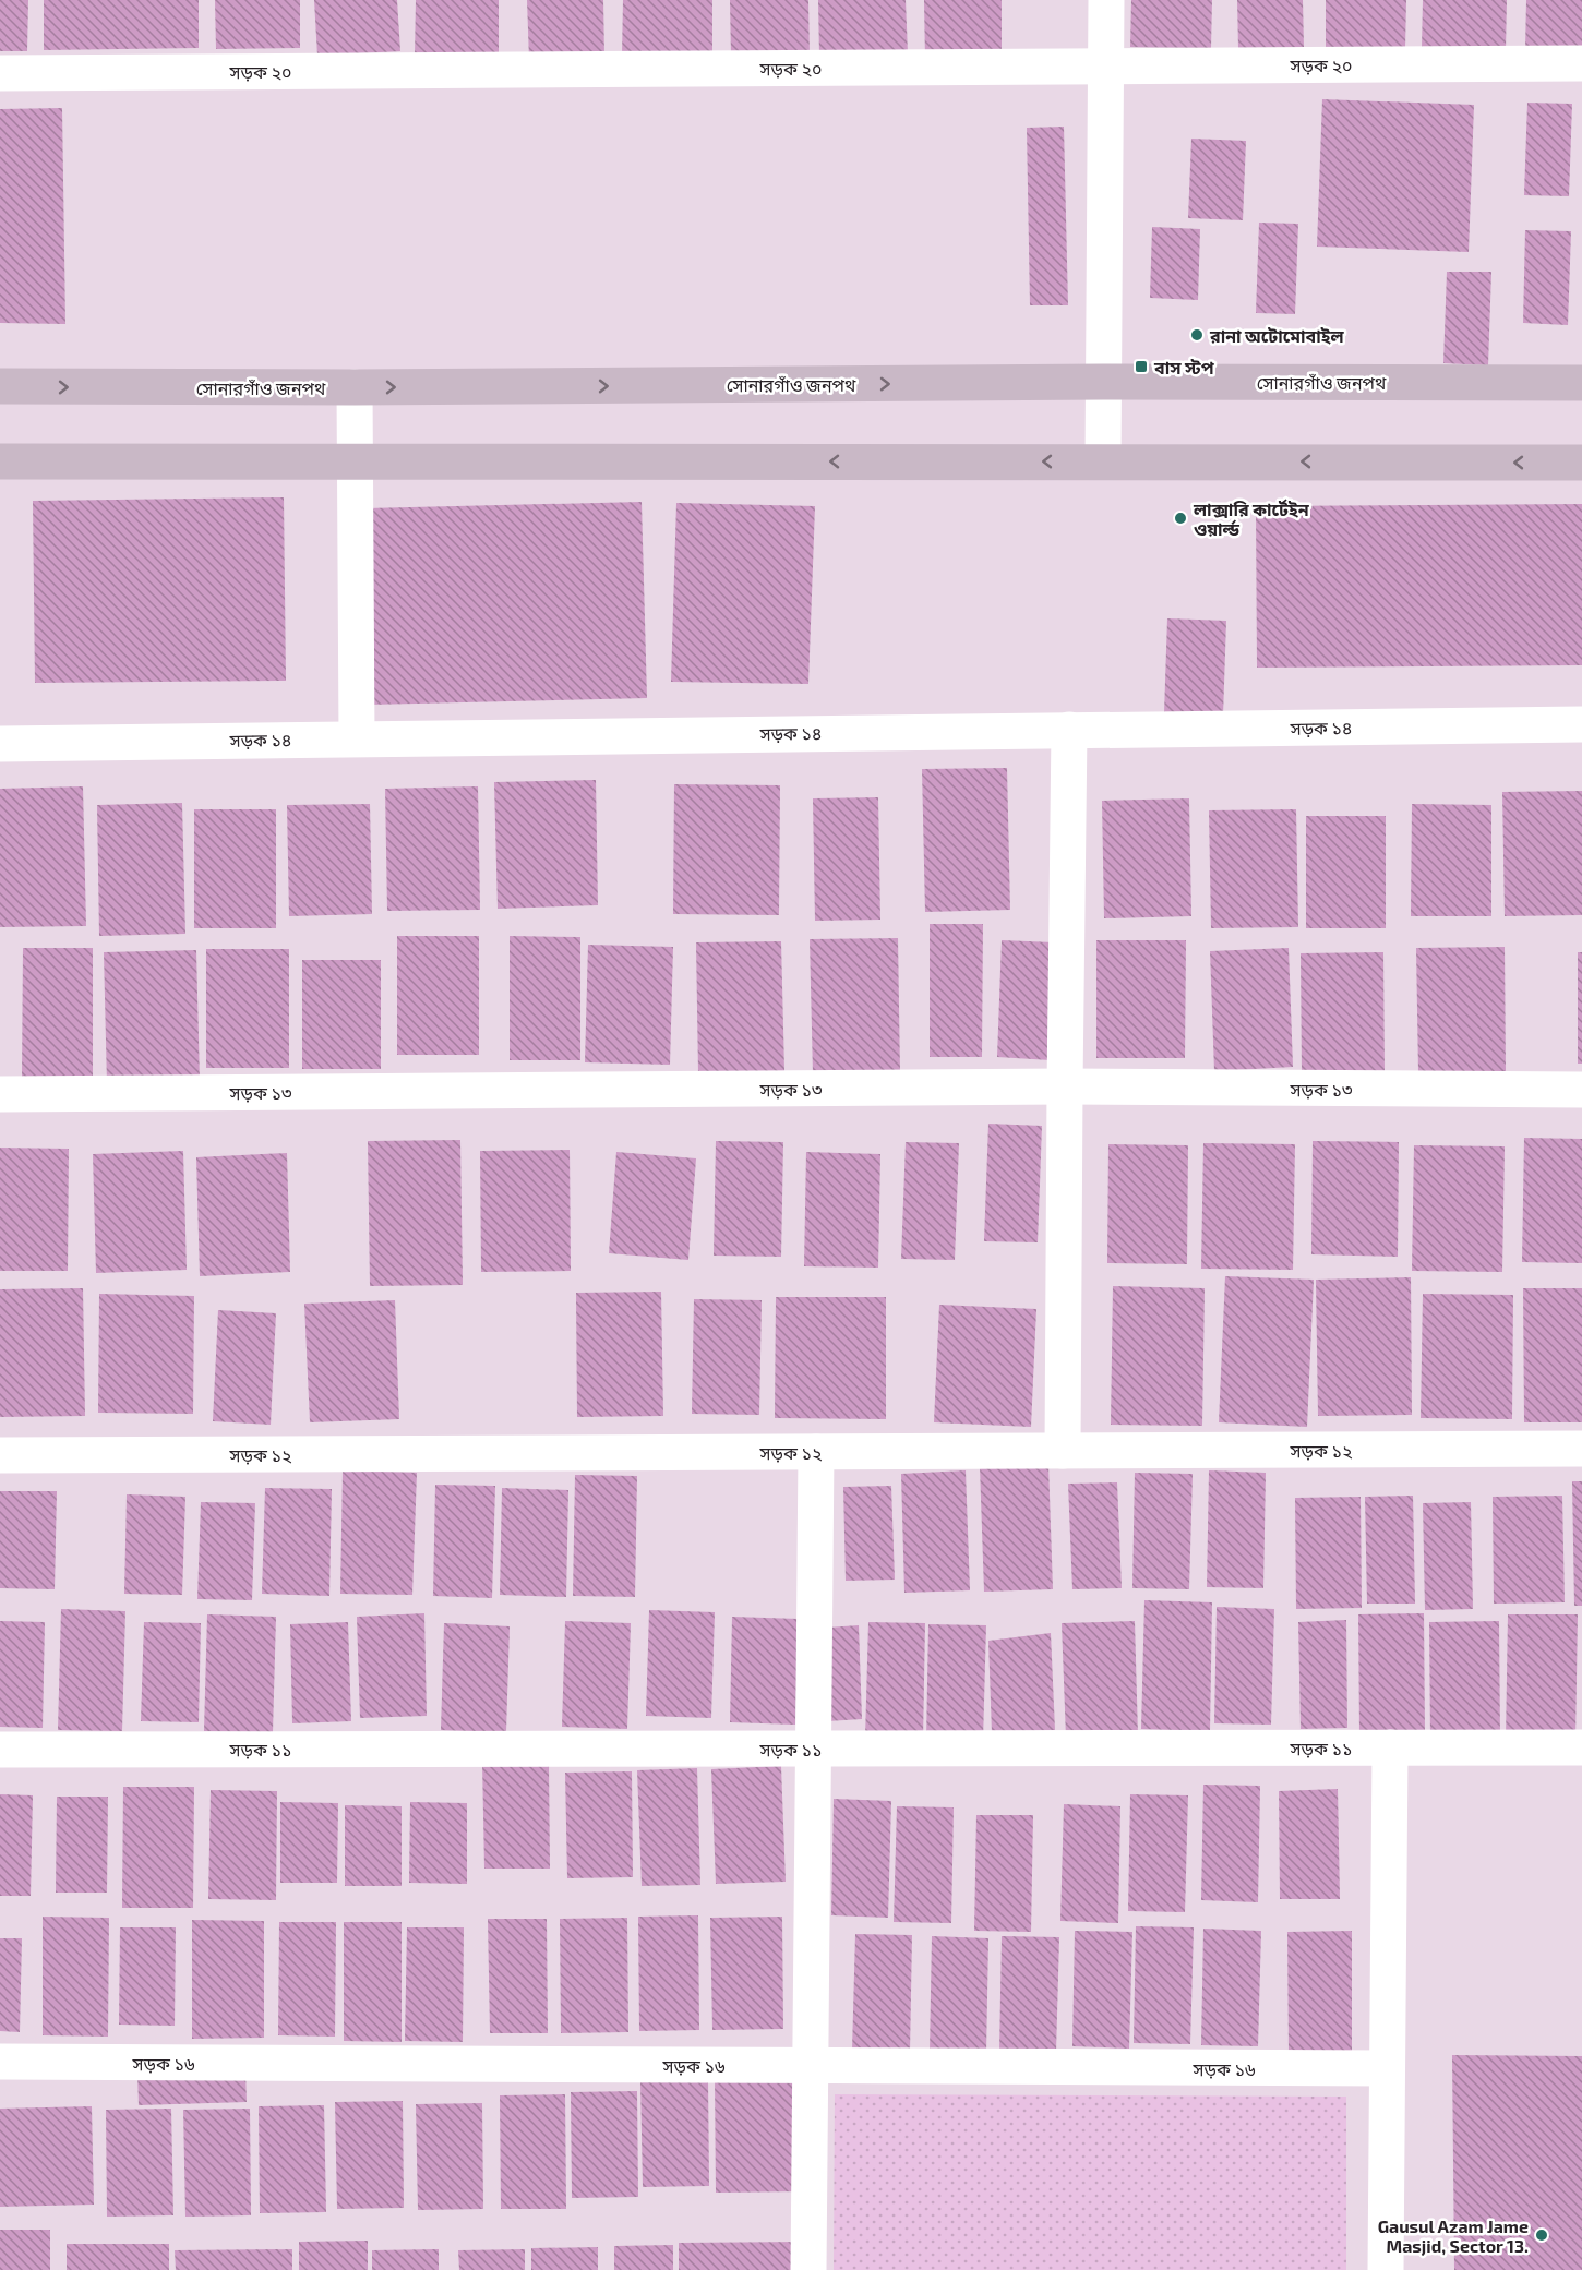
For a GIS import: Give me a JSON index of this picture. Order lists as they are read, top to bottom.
{
  "streets": {
    "main road": ["সোনারগাঁও জনপথ"],
    "street": [
      "সড়ক ২০",
      "সড়ক ১৪",
      "সড়ক ১৩",
      "সড়ক ১২",
      "সড়ক ১১",
      "সড়ক ১৬"
    ]
  },
  "places": {
    "other": ["রানা অটোমোবাইল", "লাক্সারি কার্টেইন ওয়ার্ল্ড", "Gausul Azam Jame Masjid, Sector 13."],
    "transit": ["বাস স্টপ"]
  }
}
